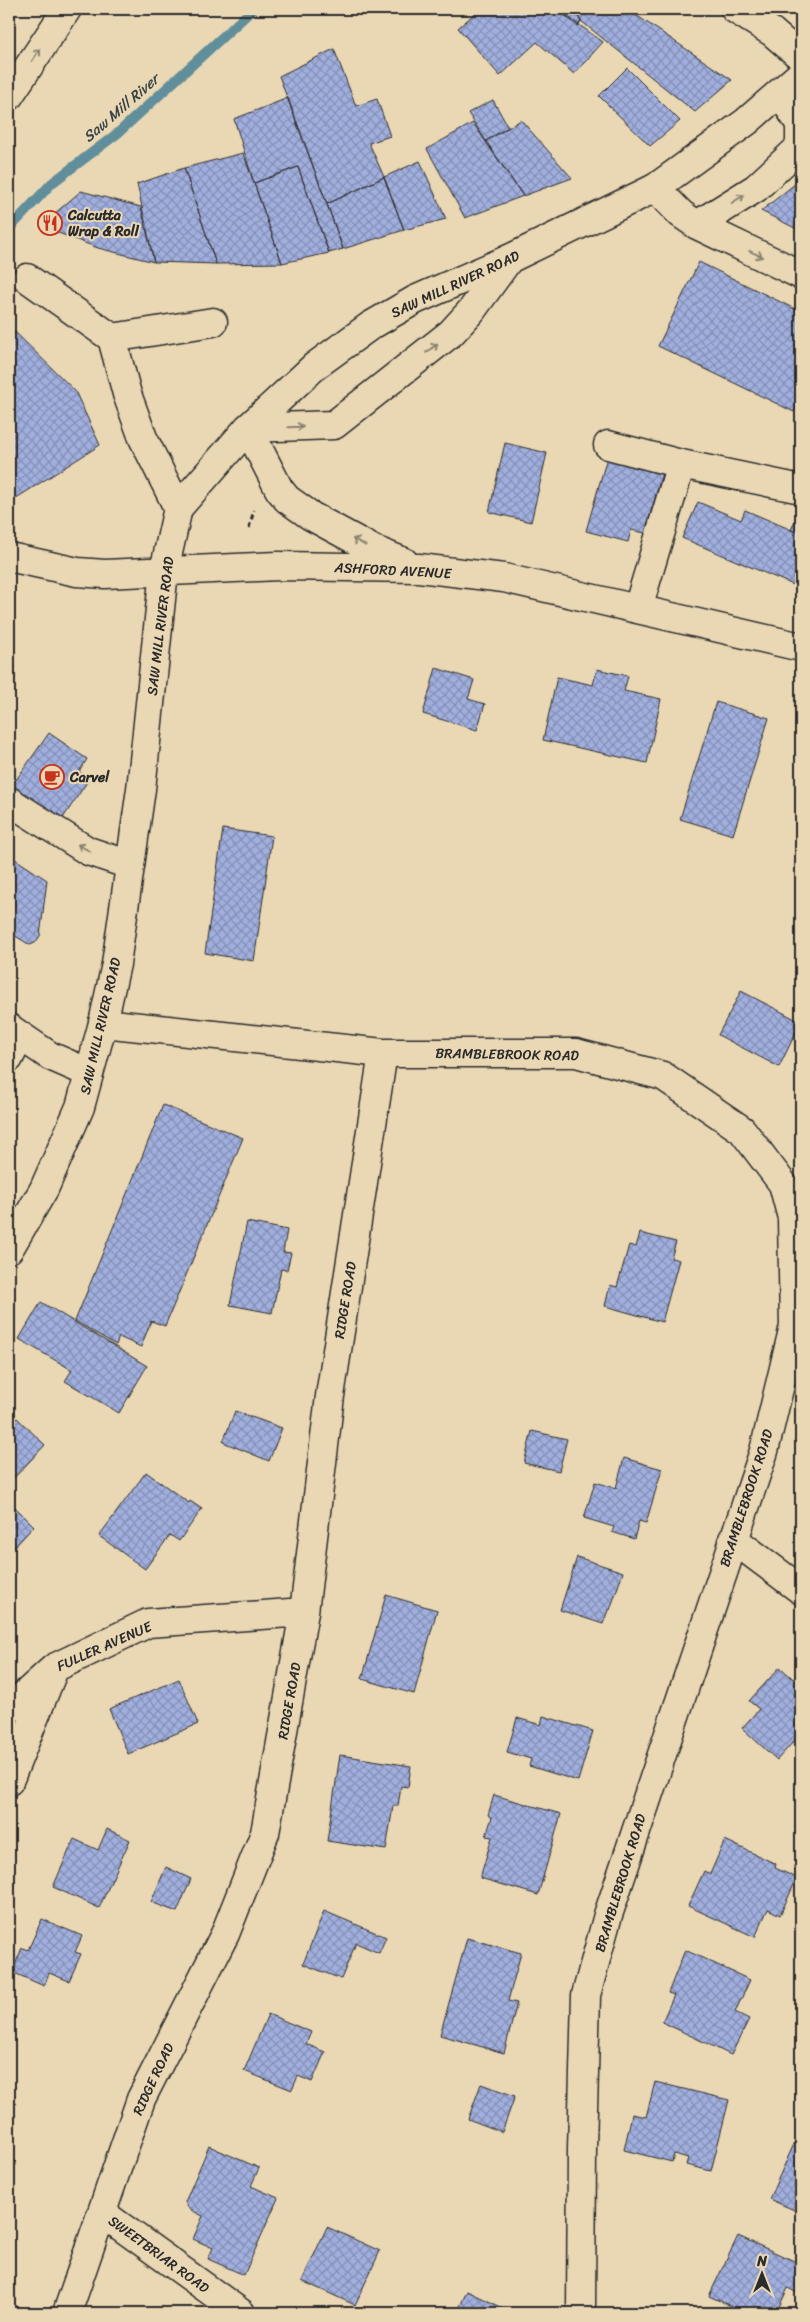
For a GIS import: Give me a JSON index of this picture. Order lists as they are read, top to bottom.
{
  "streets": {
    "main road": [
      "SAW MILL RIVER ROAD",
      "ASHFORD AVENUE",
      "BRAMBLEBROOK ROAD",
      "RIDGE ROAD",
      "FULLER AVENUE",
      "SWEETBRIAR ROAD"
    ]
  },
  "crossings": [
    ["SAW MILL RIVER ROAD", "ASHFORD AVENUE"],
    ["SAW MILL RIVER ROAD", "BRAMBLEBROOK ROAD"],
    ["BRAMBLEBROOK ROAD", "RIDGE ROAD"],
    ["RIDGE ROAD", "FULLER AVENUE"],
    ["RIDGE ROAD", "SWEETBRIAR ROAD"]
  ],
  "water": ["Saw Mill River"],
  "places": {
    "restaurant": ["Calcutta Wrap & Roll"],
    "cafe": ["Carvel"]
  },
  "north": "top"
}
